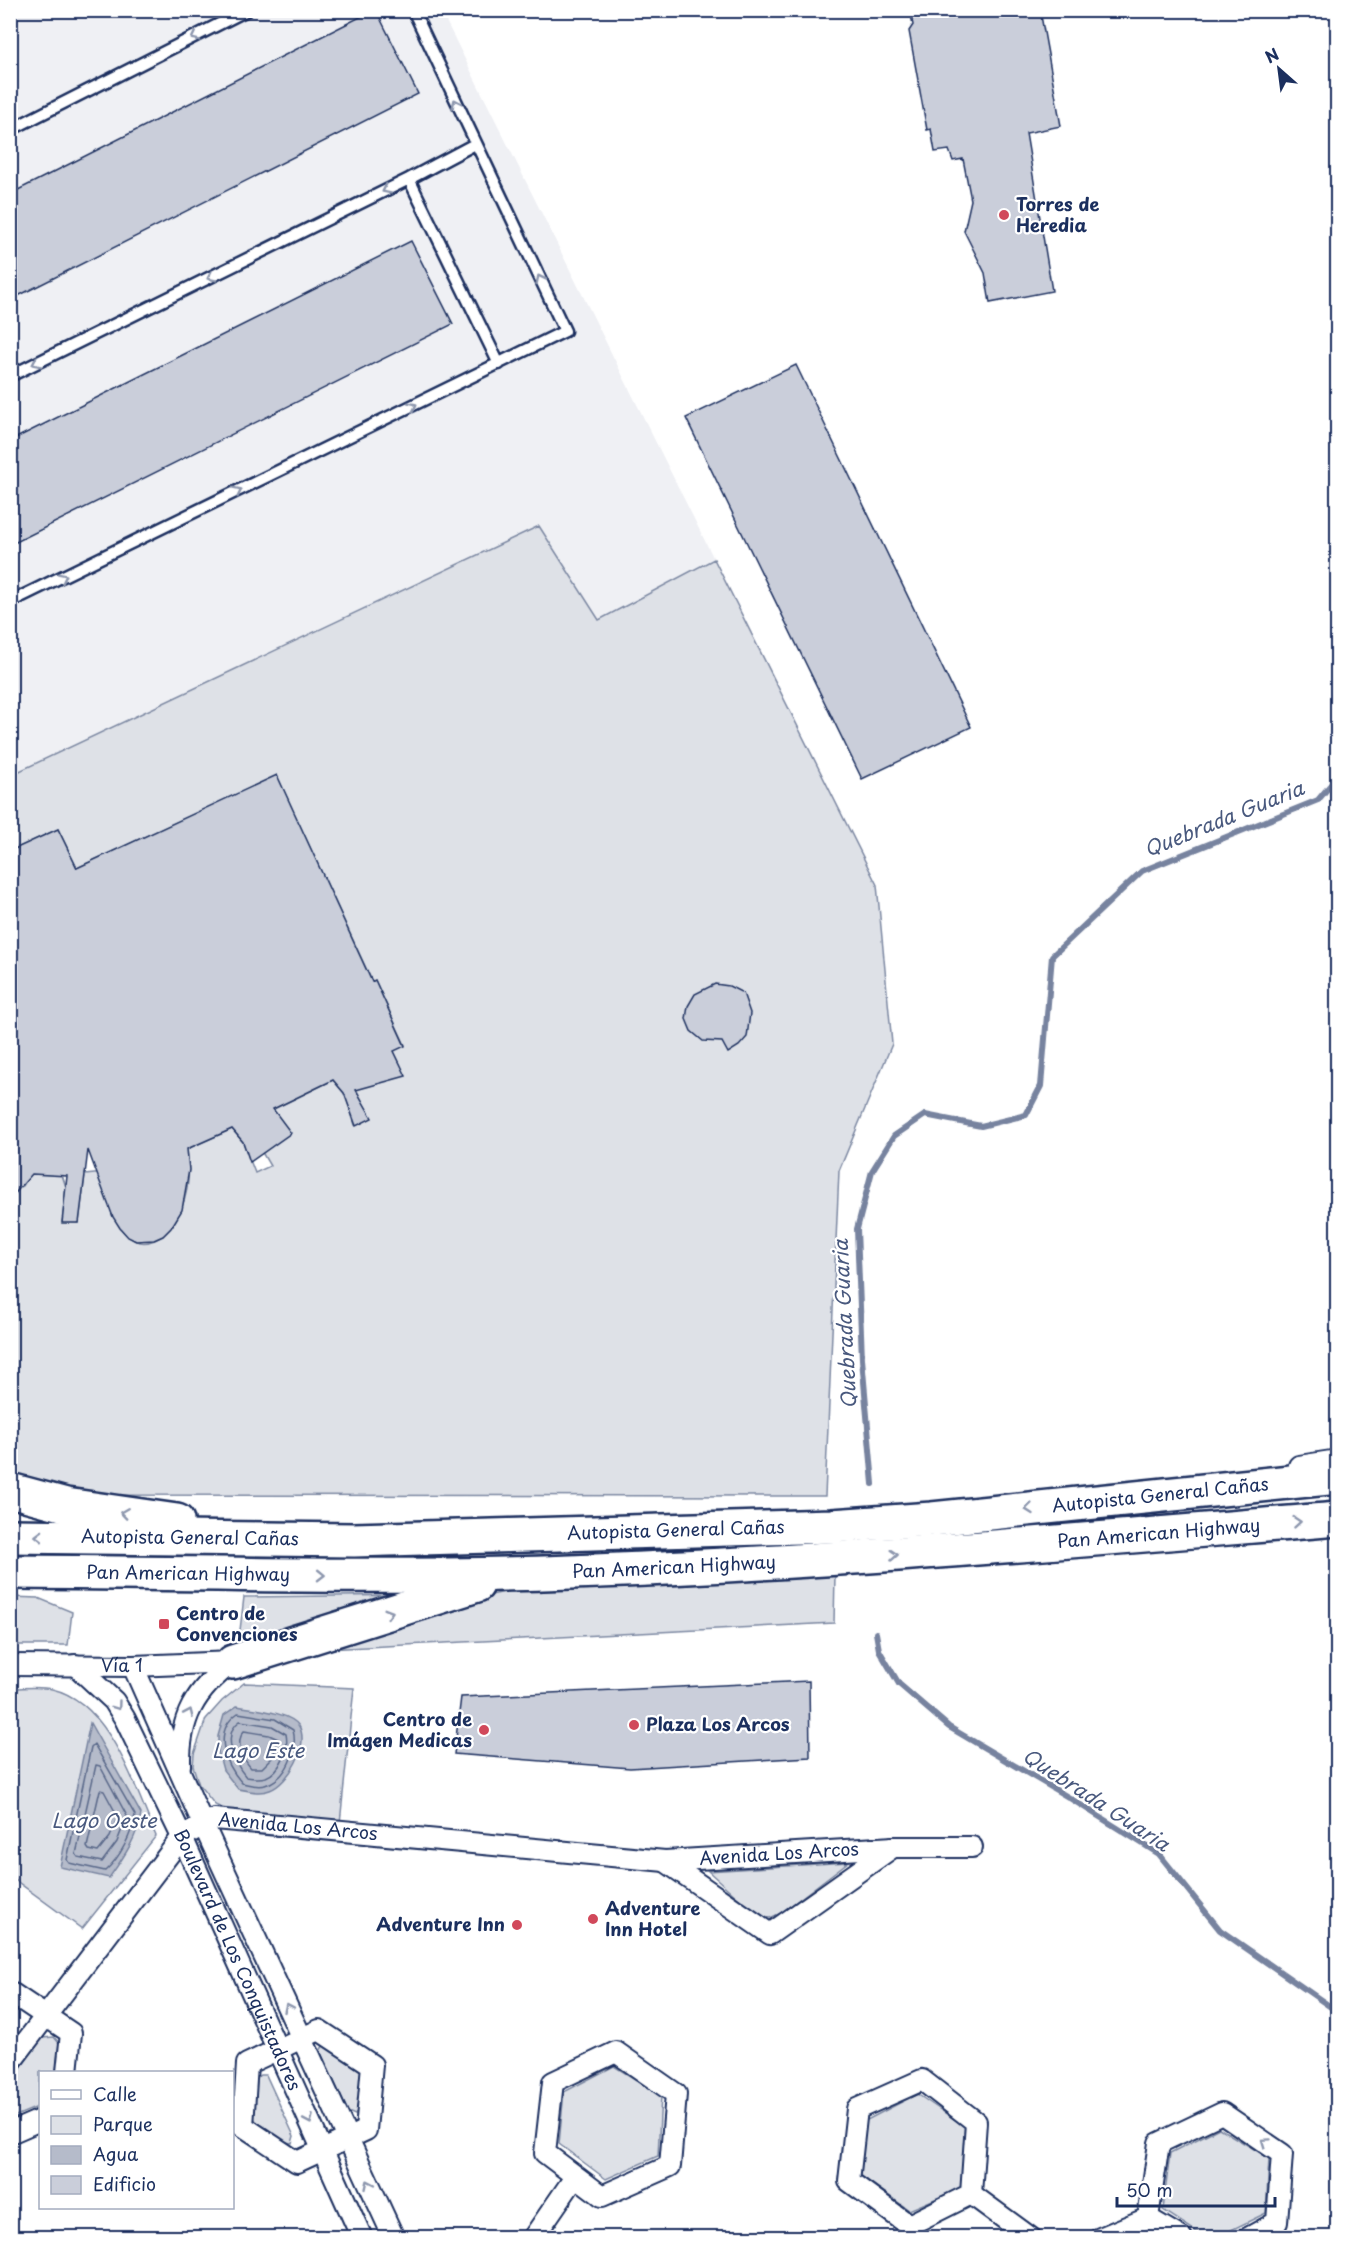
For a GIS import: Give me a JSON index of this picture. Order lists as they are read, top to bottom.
{
  "streets": {
    "highway": ["Autopista General Cañas", "Pan American Highway"],
    "street": ["Vía 1", "Avenida Los Arcos", "Boulevard de Los Conquistadores"]
  },
  "crossings": [
    ["Vía 1", "Boulevard de Los Conquistadores"],
    ["Avenida Los Arcos", "Boulevard de Los Conquistadores"]
  ],
  "water": ["Quebrada Guaria", "Lago Este", "Lago Oeste"],
  "places": {
    "other": [
      "Torres de Heredia",
      "Plaza Los Arcos",
      "Centro de Imágen Medicas",
      "Adventure Inn Hotel",
      "Adventure Inn"
    ],
    "transit": ["Centro de Convenciones"]
  },
  "legend": [
    "Calle",
    "Parque",
    "Agua",
    "Edificio"
  ],
  "scale_bar": "50 m",
  "north": "top left"
}
